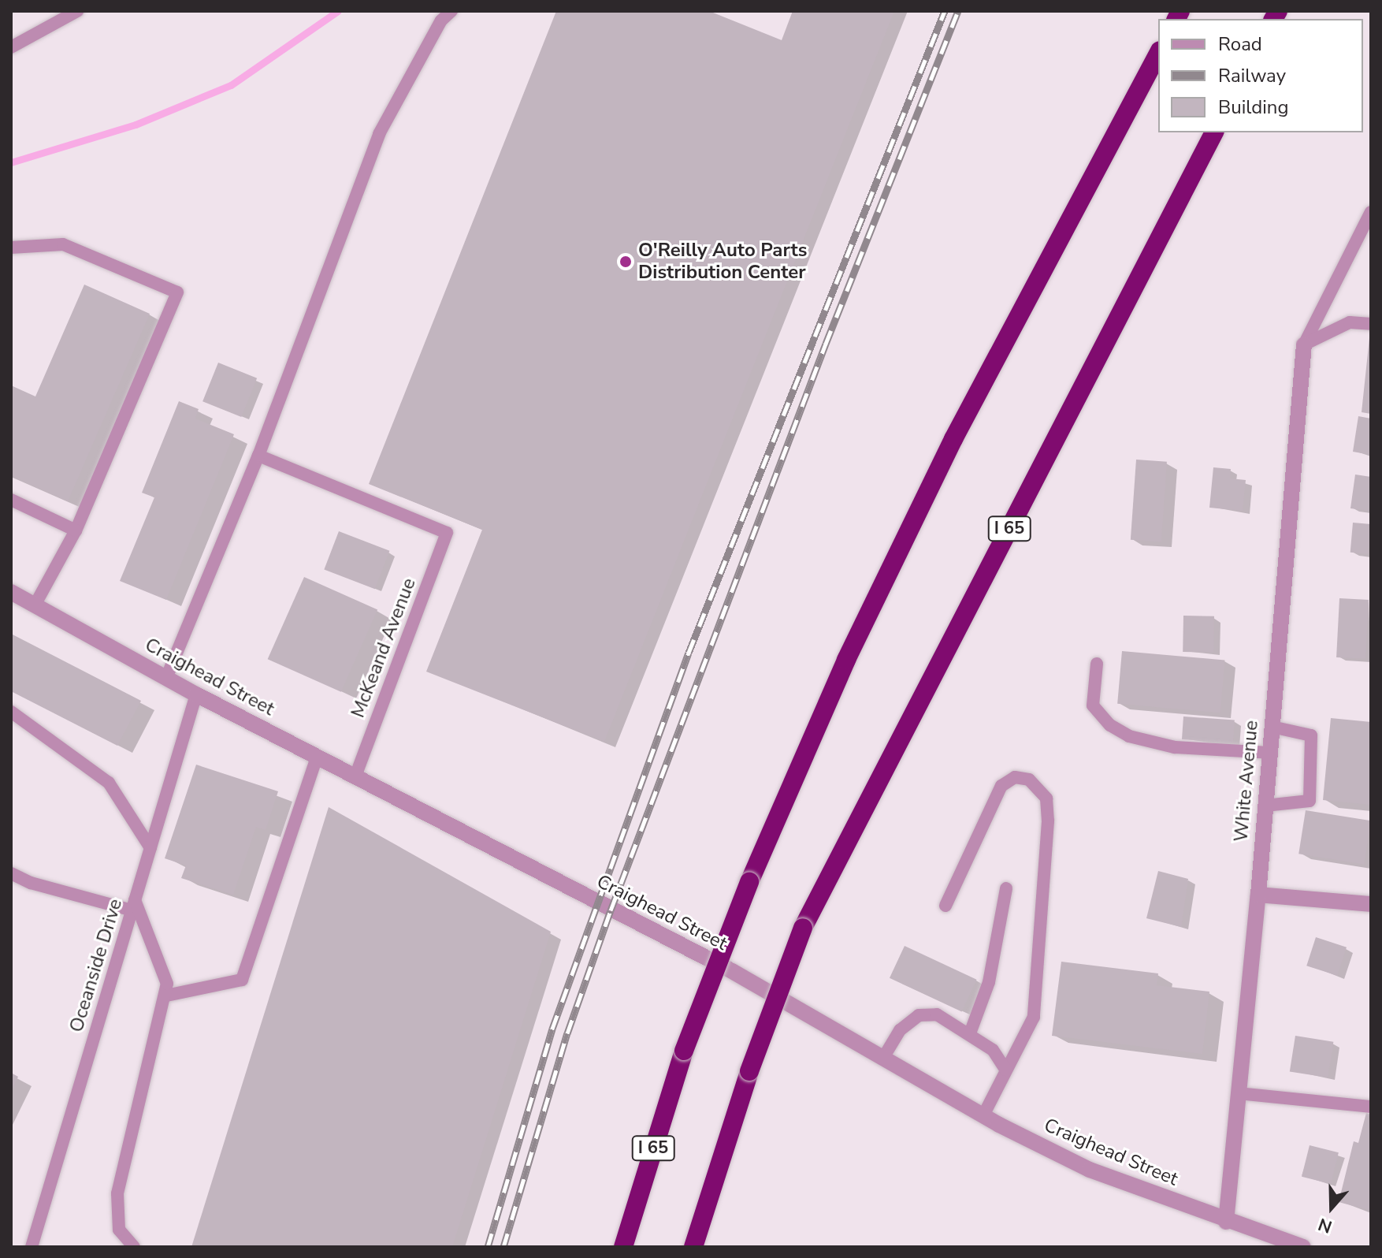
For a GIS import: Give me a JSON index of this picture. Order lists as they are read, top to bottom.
{
  "streets": {
    "highway": ["I 65"],
    "street": ["Craighead Street", "White Avenue"],
    "lane": ["McKeand Avenue", "Oceanside Drive"]
  },
  "crossings": [
    ["McKeand Avenue", "Craighead Street"],
    ["Craighead Street", "White Avenue"],
    ["Craighead Street", "Oceanside Drive"]
  ],
  "places": ["O'Reilly Auto Parts Distribution Center"],
  "legend": ["Road", "Railway", "Building"],
  "north": "bottom"
}
